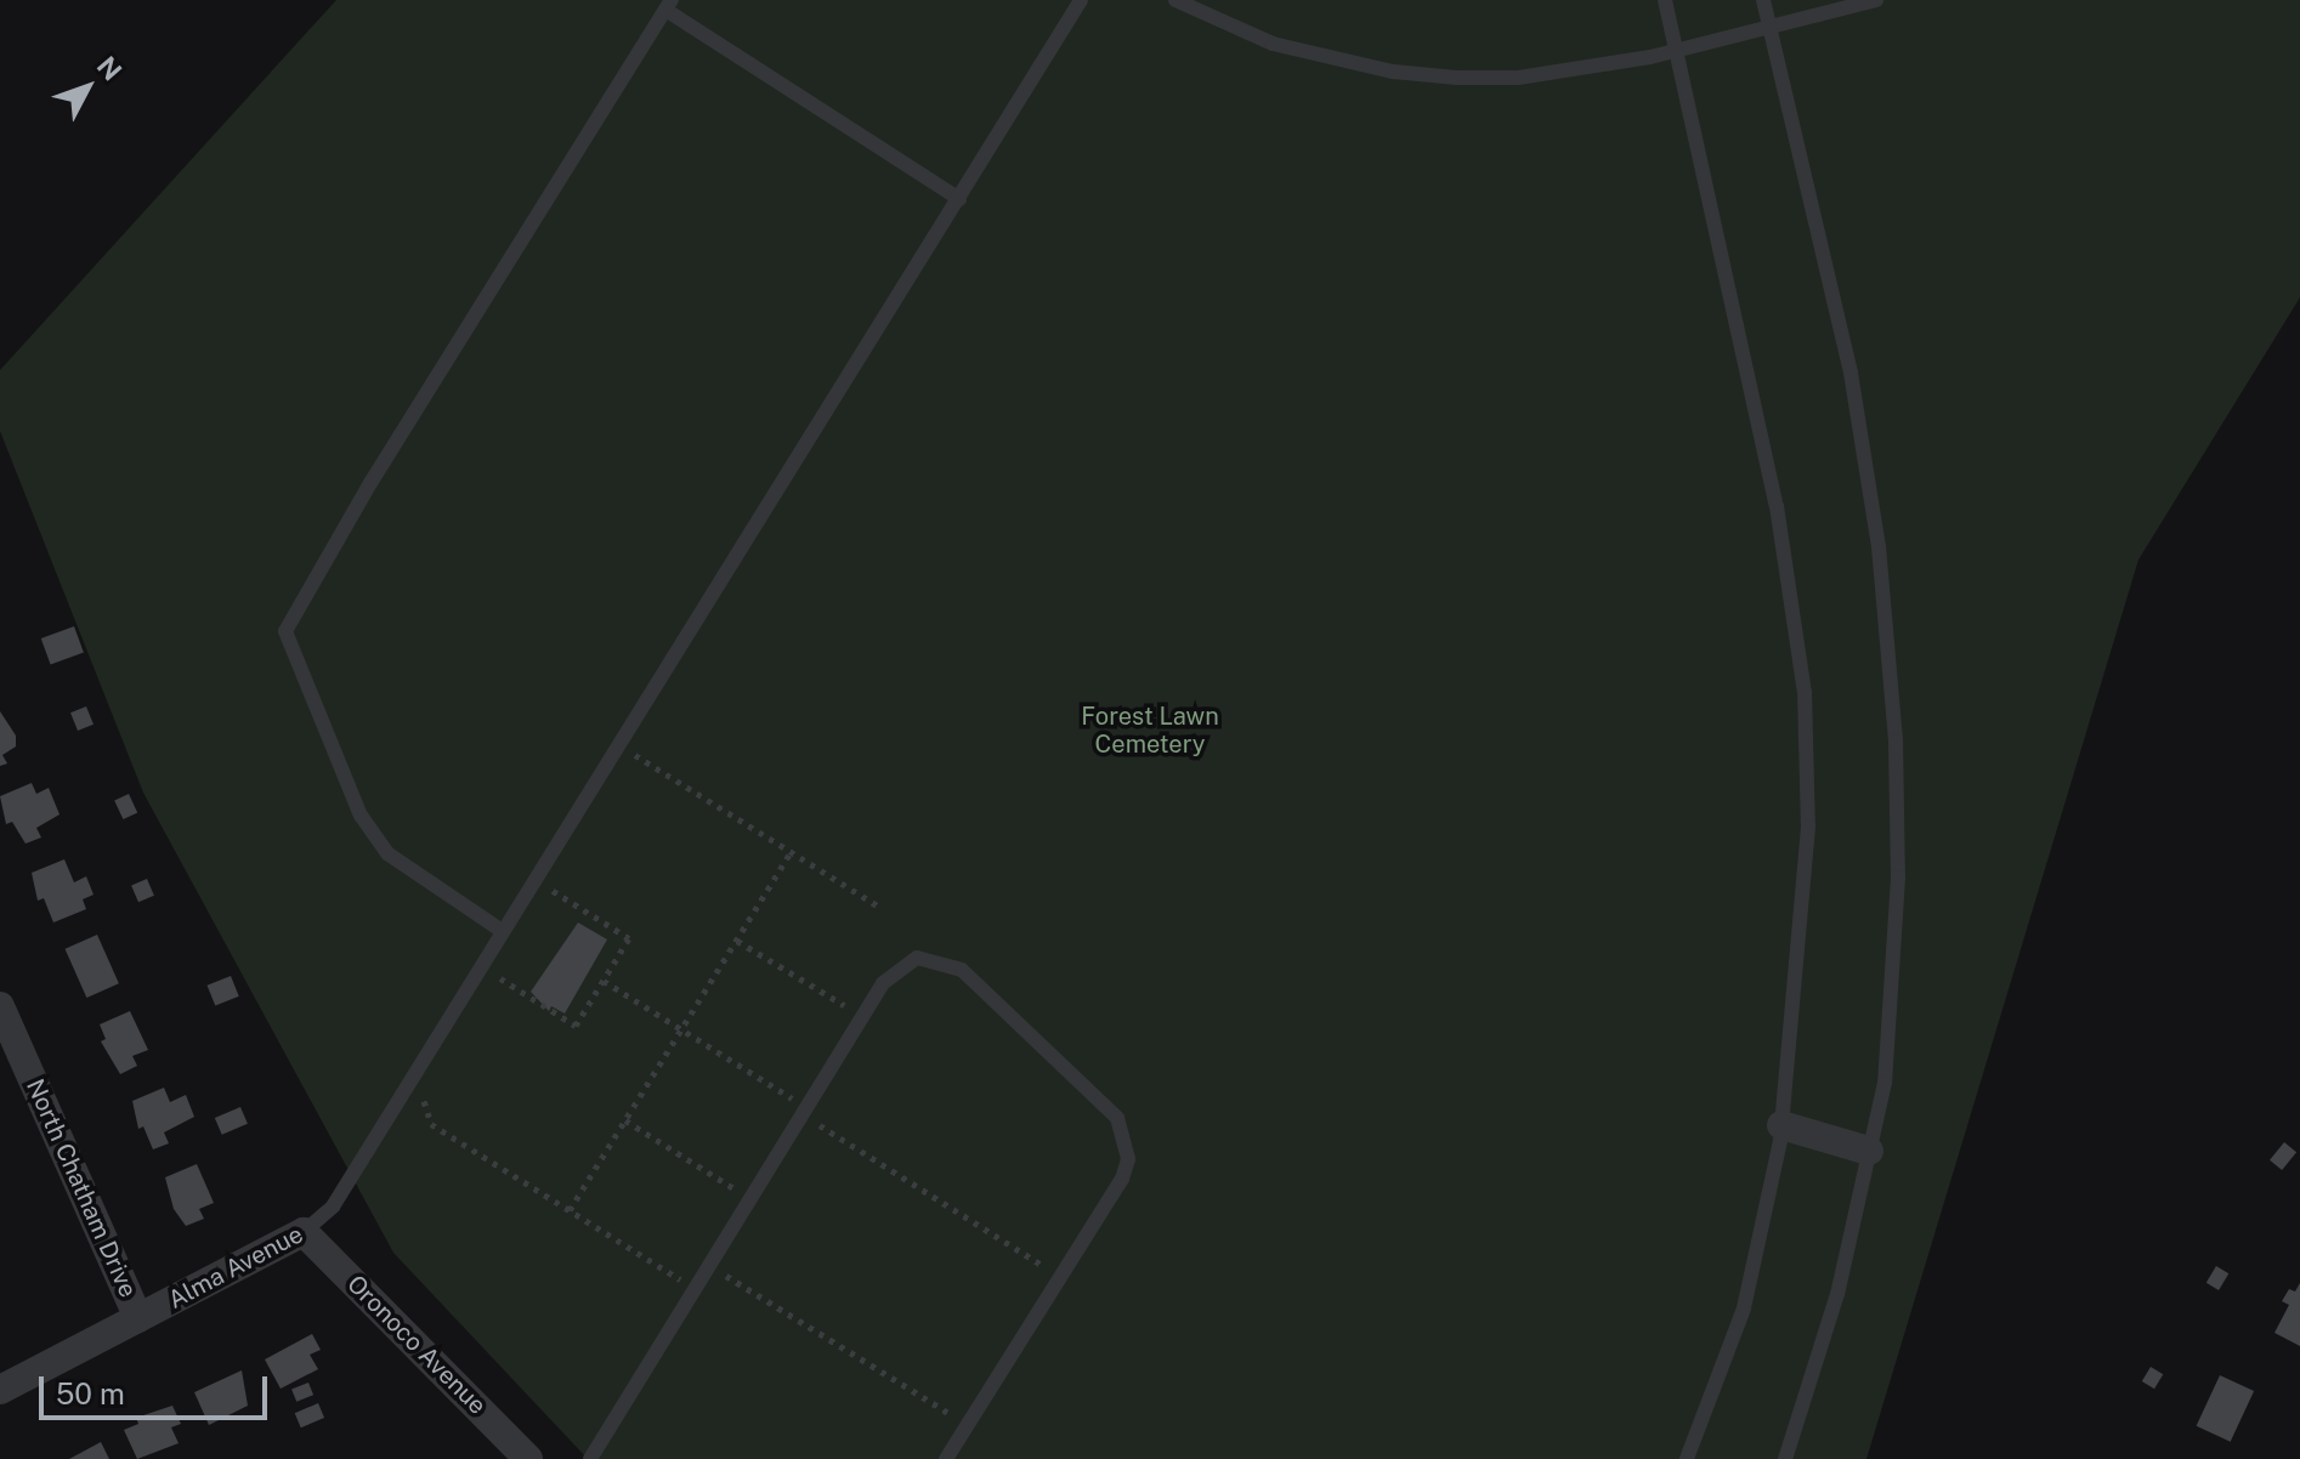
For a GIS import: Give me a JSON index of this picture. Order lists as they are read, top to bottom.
{
  "streets": {
    "street": ["North Chatham Drive", "Alma Avenue", "Oronoco Avenue"]
  },
  "crossings": [
    ["North Chatham Drive", "Alma Avenue"],
    ["Alma Avenue", "Oronoco Avenue"]
  ],
  "parks": ["Forest Lawn Cemetery"],
  "scale_bar": "50 m",
  "north": "top right"
}
